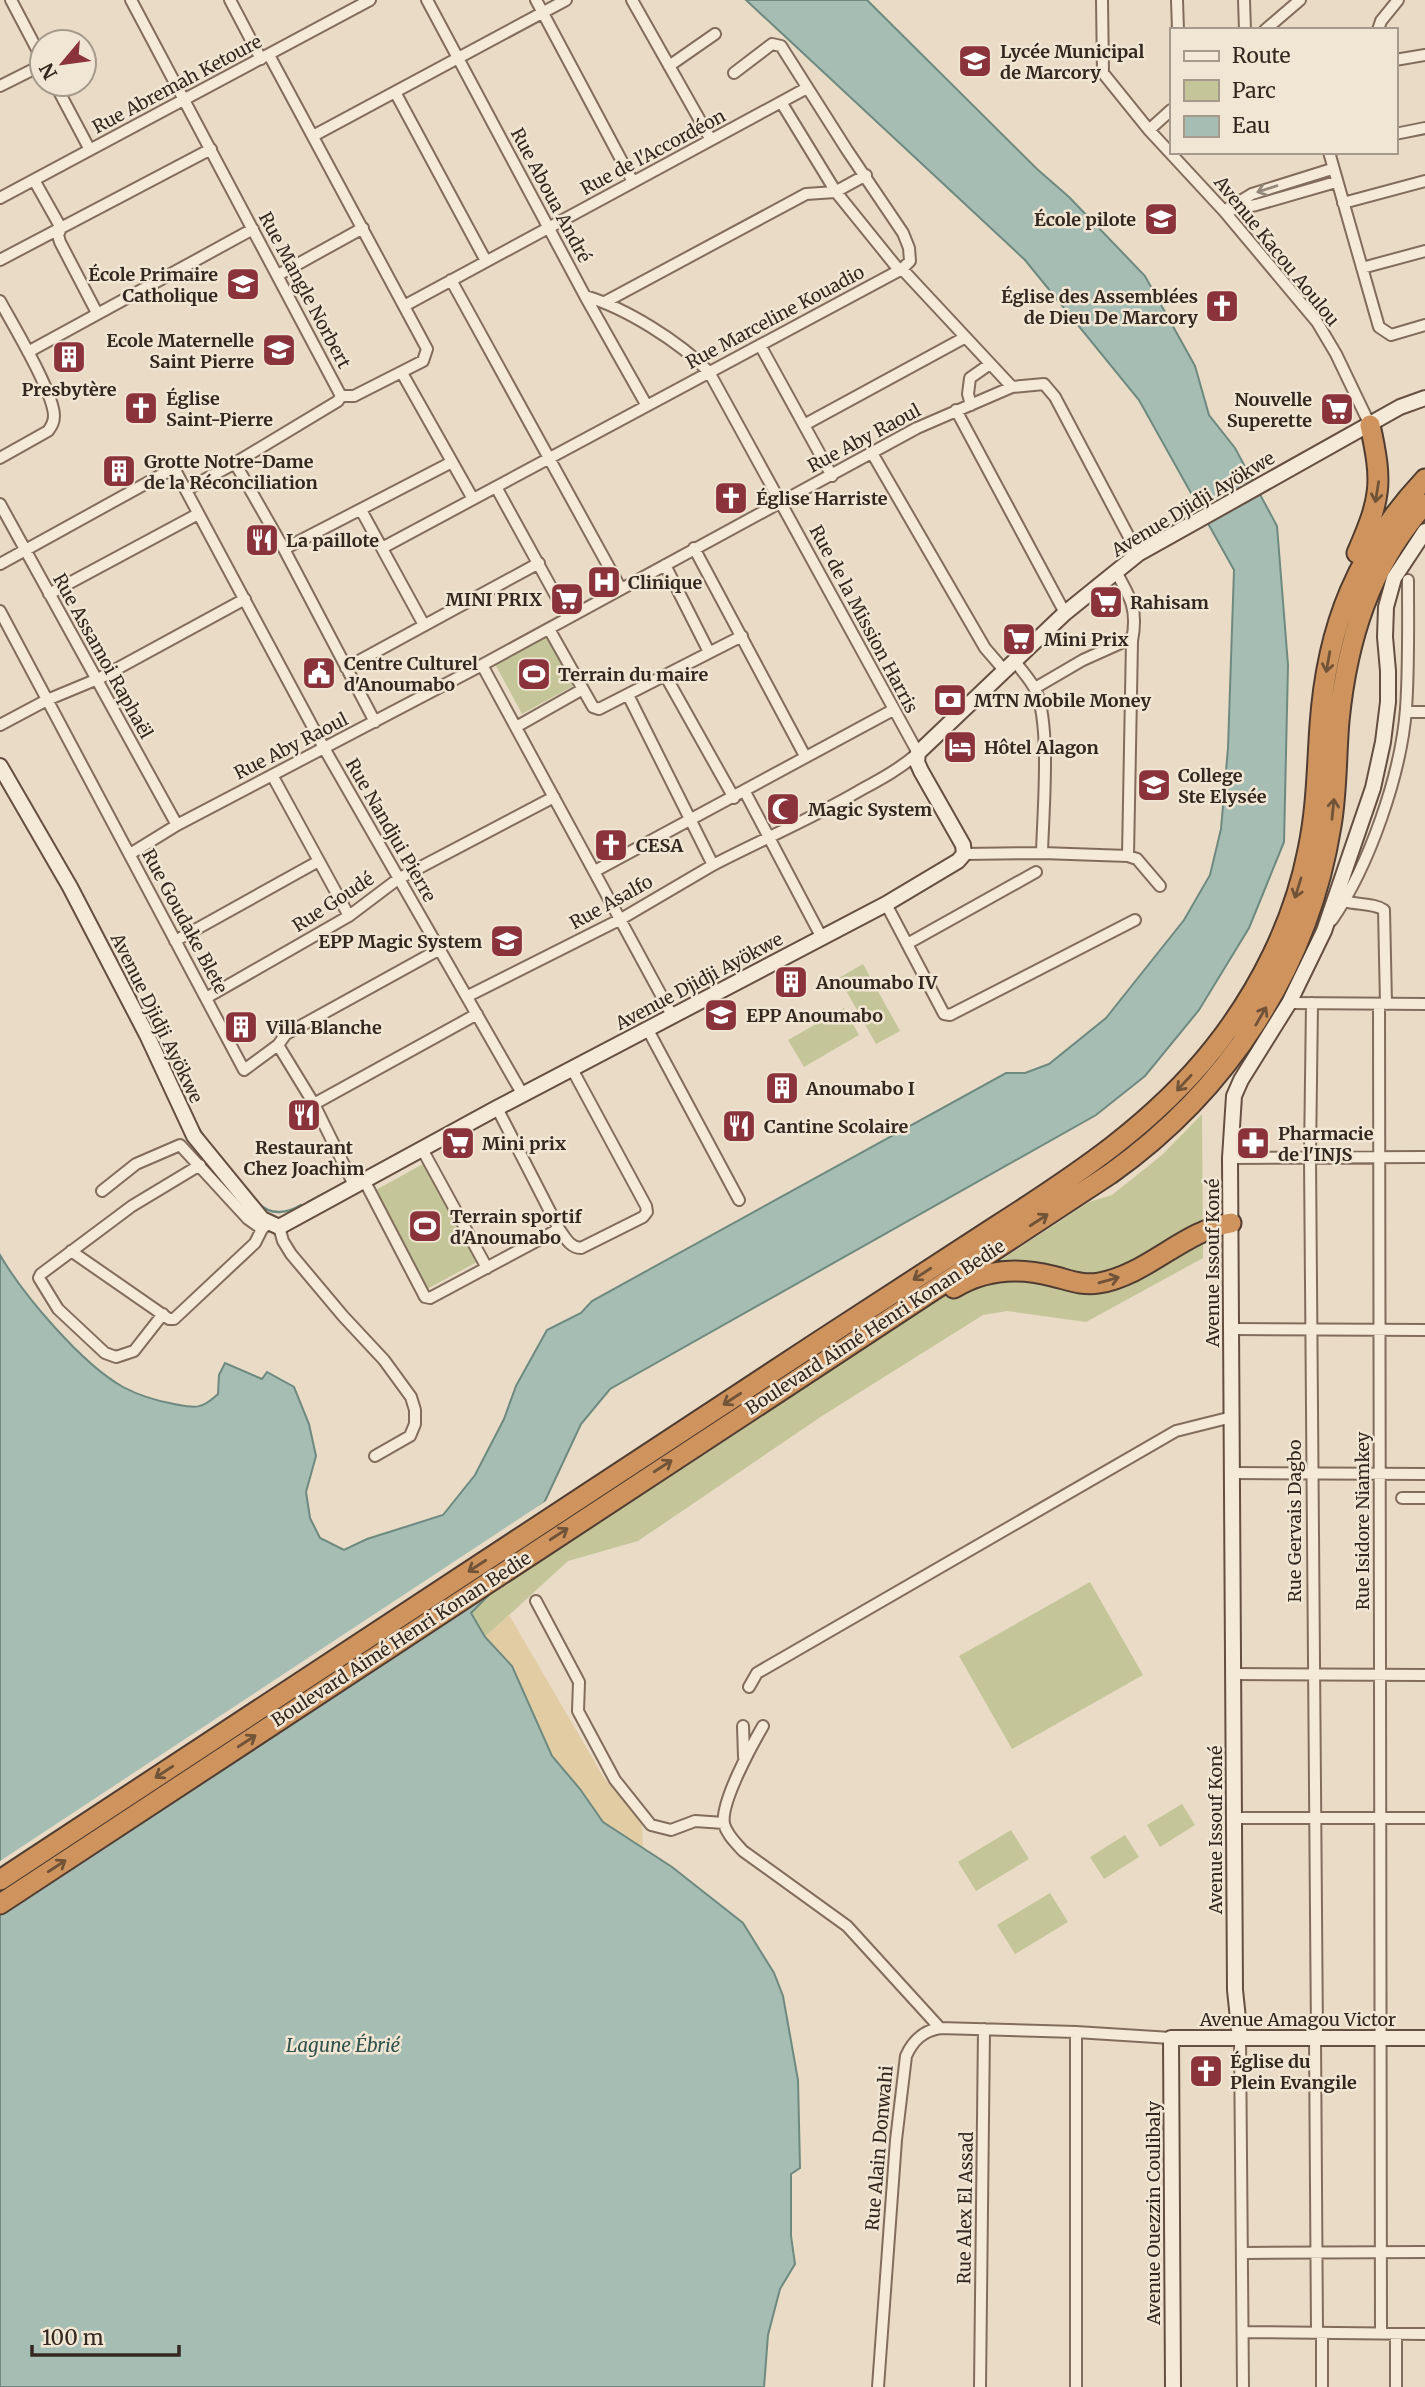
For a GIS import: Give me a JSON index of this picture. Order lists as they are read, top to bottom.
{
  "streets": {
    "highway": ["Boulevard Aimé Henri Konan Bedie"],
    "street": [
      "Rue Abremah Ketoure",
      "Rue de l'Accordéon",
      "Rue Aboua André",
      "Avenue Kacou Aoulou",
      "Rue Mangle Norbert",
      "Rue Marceline Kouadio",
      "Rue Aby Raoul",
      "Avenue Djidji Ayökwe",
      "Rue de la Mission Harris",
      "Rue Assamoi Raphaël",
      "Rue Nandjui Pierre",
      "Rue Goudé",
      "Rue Asalfo",
      "Rue Goudake Blete",
      "Avenue Issouf Koné",
      "Rue Gervais Dagbo",
      "Rue Isidore Niamkey",
      "Avenue Amagou Victor",
      "Rue Alain Donwahi",
      "Rue Alex El Assad",
      "Avenue Ouezzin Coulibaly"
    ]
  },
  "crossings": [
    ["Rue Abremah Ketoure", "Rue Mangle Norbert"],
    ["Rue de l'Accordéon", "Rue Aboua André"],
    ["Rue de l'Accordéon", "Rue Mangle Norbert"],
    ["Rue Aboua André", "Rue Marceline Kouadio"],
    ["Rue Aboua André", "Rue de la Mission Harris"],
    ["Avenue Kacou Aoulou", "Avenue Djidji Ayökwe"],
    ["Rue Marceline Kouadio", "Rue de la Mission Harris"],
    ["Rue Aby Raoul", "Avenue Djidji Ayökwe"],
    ["Rue Aby Raoul", "Rue de la Mission Harris"],
    ["Rue Aby Raoul", "Rue Assamoi Raphaël"],
    ["Rue Aby Raoul", "Rue Nandjui Pierre"],
    ["Rue Aby Raoul", "Rue Goudake Blete"],
    ["Avenue Djidji Ayökwe", "Rue de la Mission Harris"],
    ["Avenue Djidji Ayökwe", "Rue Nandjui Pierre"],
    ["Avenue Djidji Ayökwe", "Rue Asalfo"],
    ["Rue de la Mission Harris", "Rue Asalfo"],
    ["Rue Assamoi Raphaël", "Rue Nandjui Pierre"],
    ["Rue Nandjui Pierre", "Rue Goudé"],
    ["Rue Nandjui Pierre", "Rue Asalfo"],
    ["Rue Goudé", "Rue Goudake Blete"],
    ["Avenue Issouf Koné", "Avenue Amagou Victor"],
    ["Rue Gervais Dagbo", "Avenue Amagou Victor"],
    ["Rue Isidore Niamkey", "Avenue Amagou Victor"],
    ["Avenue Amagou Victor", "Avenue Ouezzin Coulibaly"]
  ],
  "water": ["Lagune Ébrié"],
  "places": {
    "school or university": [
      "Lycée Municipal de Marcory",
      "École pilote",
      "École Primaire Catholique",
      "Ecole Maternelle Saint Pierre",
      "College Ste Elysée",
      "EPP Magic System",
      "EPP Anoumabo"
    ],
    "church": [
      "Église des Assemblées de Dieu De Marcory",
      "Église Saint-Pierre",
      "Église Harriste",
      "CESA",
      "Église du Plein Evangile"
    ],
    "building": [
      "Presbytère",
      "Grotte Notre-Dame de la Réconciliation",
      "Anoumabo IV",
      "Villa Blanche",
      "Anoumabo I"
    ],
    "supermarket": [
      "Nouvelle Superette",
      "MINI PRIX",
      "Rahisam",
      "Mini Prix",
      "Mini prix"
    ],
    "restaurant": ["La paillote", "Restaurant Chez Joachim", "Cantine Scolaire"],
    "hospital": ["Clinique"],
    "public building": ["Centre Culturel d'Anoumabo"],
    "sports": ["Terrain du maire", "Terrain sportif d'Anoumabo"],
    "bank": ["MTN Mobile Money"],
    "hotel": ["Hôtel Alagon"],
    "mosque": ["Magic System"],
    "pharmacy": ["Pharmacie de l'INJS"]
  },
  "legend": ["Route", "Parc", "Eau"],
  "scale_bar": "100 m",
  "north": "bottom left"
}
